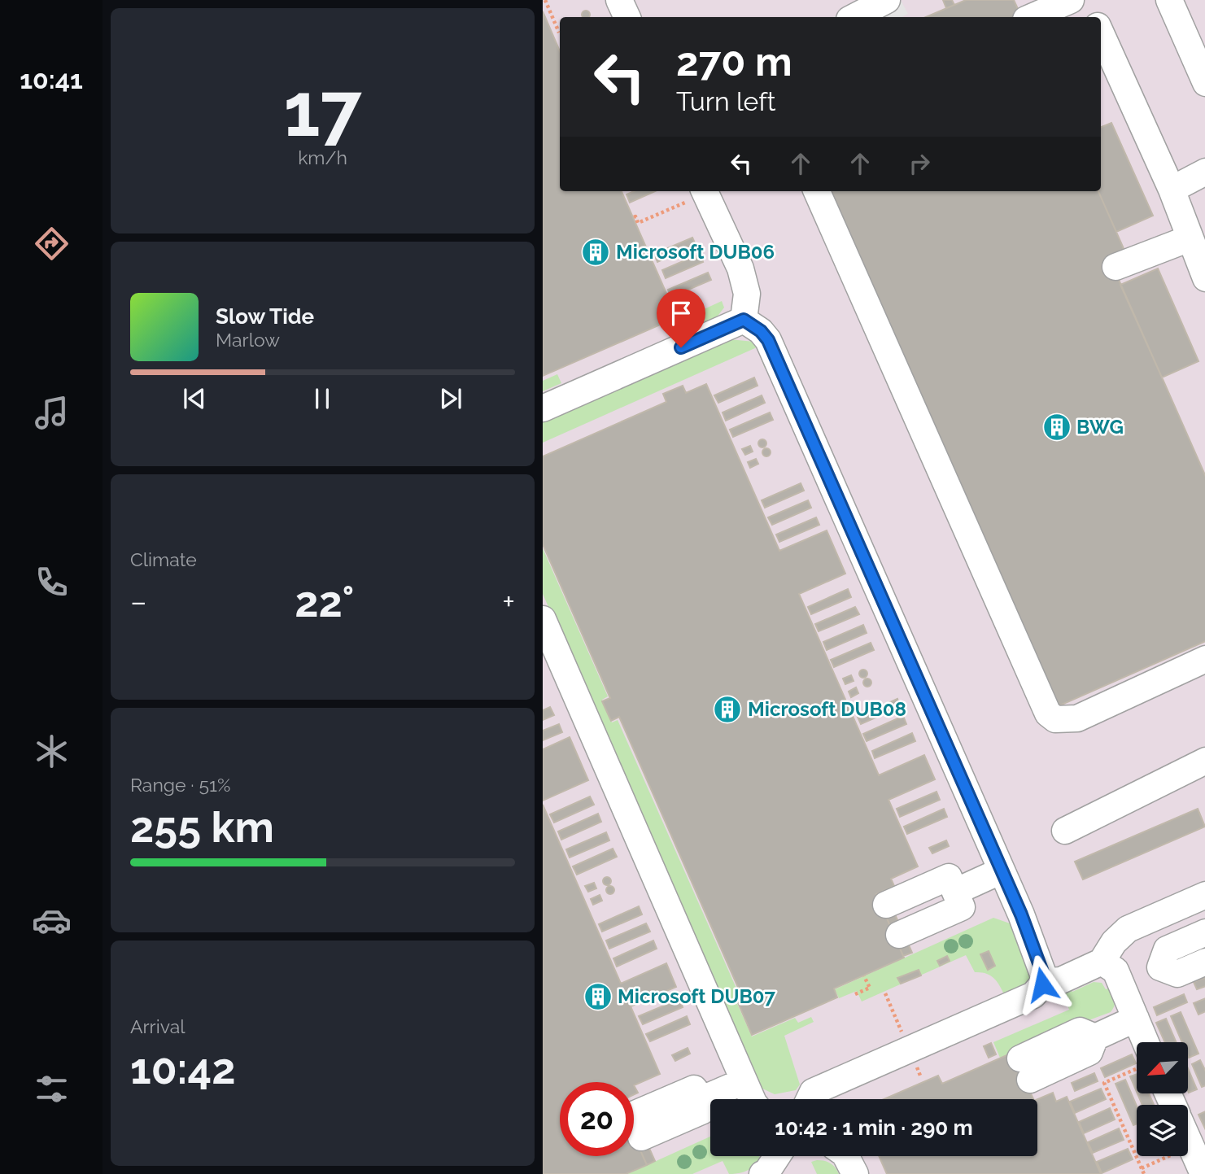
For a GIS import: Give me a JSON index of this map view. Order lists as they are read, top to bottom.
{
  "places": {
    "building": [
      "Microsoft DUB06",
      "BWG",
      "Microsoft DUB08",
      "Microsoft DUB07"
    ]
  },
  "north": "bottom left",
  "page": {
    "tabs": "10:41",
    "tile": [
      ["17", "km/h"],
      "Climate",
      ["Range · 51%", "255 km"],
      ["Arrival", "10:42"]
    ],
    "turn": ["270 m", "Turn left"],
    "song": ["Slow Tide", "Marlow"],
    "heat": ["−", "22°", "+"],
    "limit": "20",
    "trip": "10:42 · 1 min · 290 m"
  }
}
